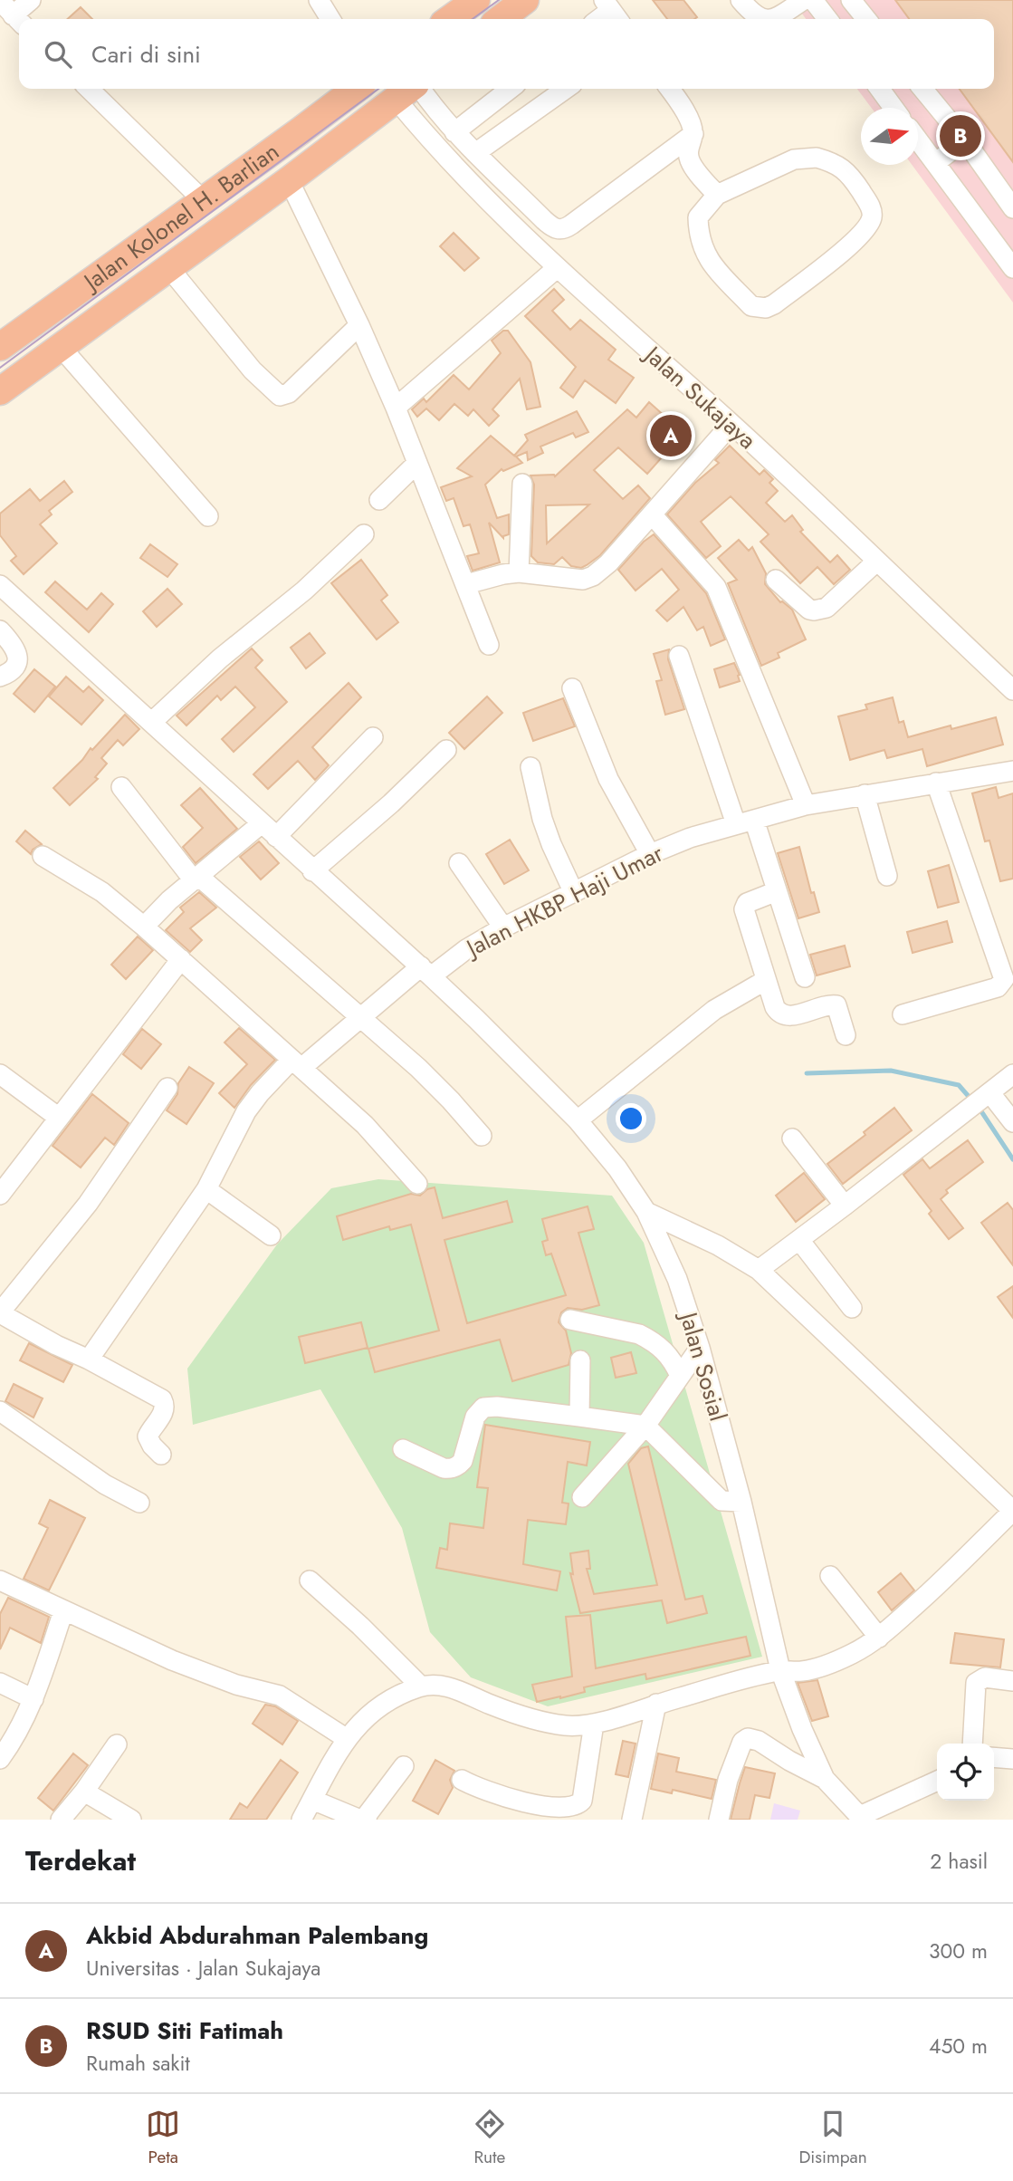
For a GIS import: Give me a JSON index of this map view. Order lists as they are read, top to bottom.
{
  "streets": {
    "highway": ["Jalan Kolonel H. Barlian"],
    "street": ["Jalan Sukajaya", "Jalan HKBP Haji Umar", "Jalan Sosial"]
  },
  "crossings": [
    ["Jalan Kolonel H. Barlian", "Jalan Sukajaya"],
    ["Jalan HKBP Haji Umar", "Jalan Sosial"]
  ],
  "north": "right",
  "page": {
    "search": "Cari di sini",
    "pins": ["B", "A"],
    "heading": ["Terdekat", "2 hasil"],
    "list": [
      {
        "mark": "A",
        "name": "Akbid Abdurahman Palembang",
        "note": "Universitas · Jalan Sukajaya",
        "value": "300 m"
      },
      {
        "mark": "B",
        "name": "RSUD Siti Fatimah",
        "note": "Rumah sakit",
        "value": "450 m"
      }
    ],
    "nav": ["Peta", "Rute", "Disimpan"]
  }
}
